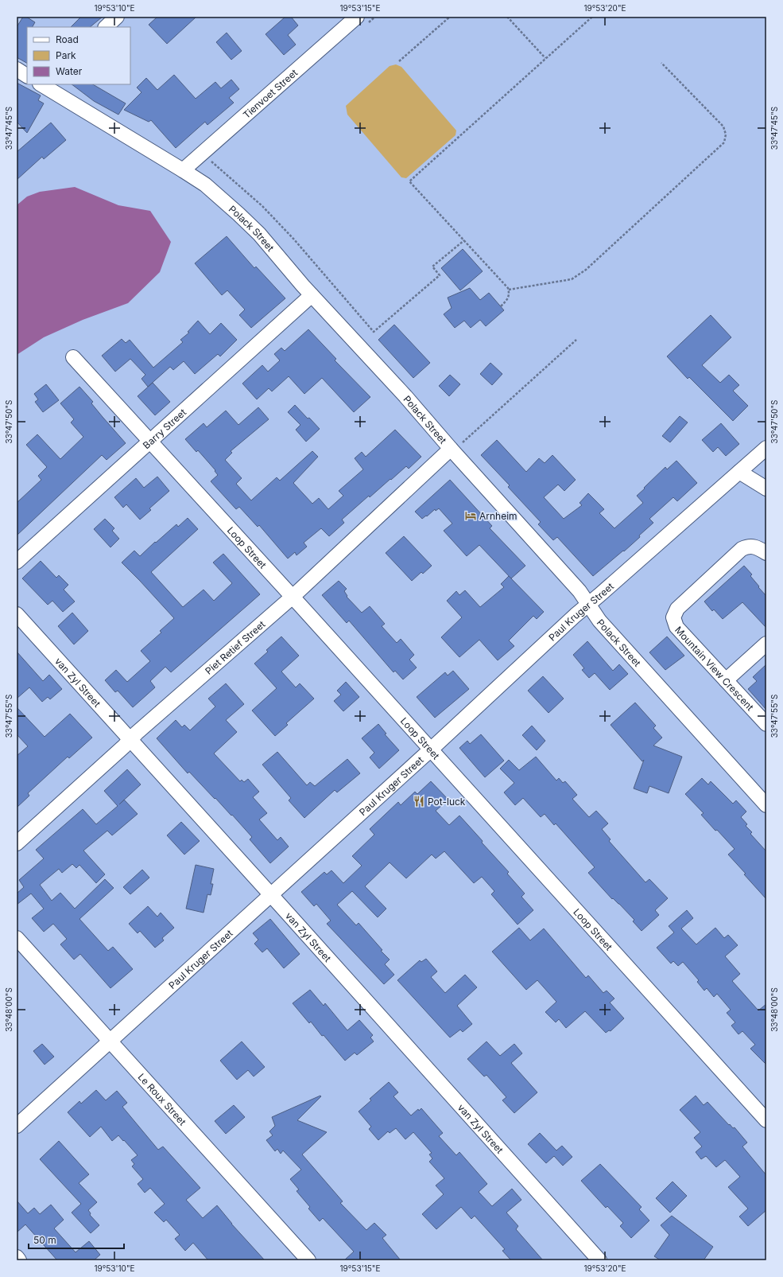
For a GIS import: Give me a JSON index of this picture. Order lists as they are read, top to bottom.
{
  "streets": {
    "street": [
      "Tienvoet Street",
      "Polack Street",
      "Barry Street",
      "Loop Street",
      "Paul Kruger Street",
      "Piet Retief Street",
      "Mountain View Crescent",
      "van Zyl Street",
      "Le Roux Street"
    ]
  },
  "crossings": [
    ["Tienvoet Street", "Polack Street"],
    ["Polack Street", "Barry Street"],
    ["Polack Street", "Paul Kruger Street"],
    ["Polack Street", "Piet Retief Street"],
    ["Barry Street", "Loop Street"],
    ["Loop Street", "Paul Kruger Street"],
    ["Loop Street", "Piet Retief Street"],
    ["Paul Kruger Street", "van Zyl Street"],
    ["Paul Kruger Street", "Le Roux Street"],
    ["Piet Retief Street", "van Zyl Street"]
  ],
  "places": {
    "hotel": ["Arnheim"],
    "restaurant": ["Pot-luck"]
  },
  "legend": ["Road", "Park", "Water"],
  "scale_bar": "50 m",
  "coordinates": [
    "19°53'10\"E",
    "19°53'15\"E",
    "19°53'20\"E",
    "33°47'45\"S",
    "33°47'50\"S",
    "33°47'55\"S",
    "33°48'00\"S"
  ]
}
